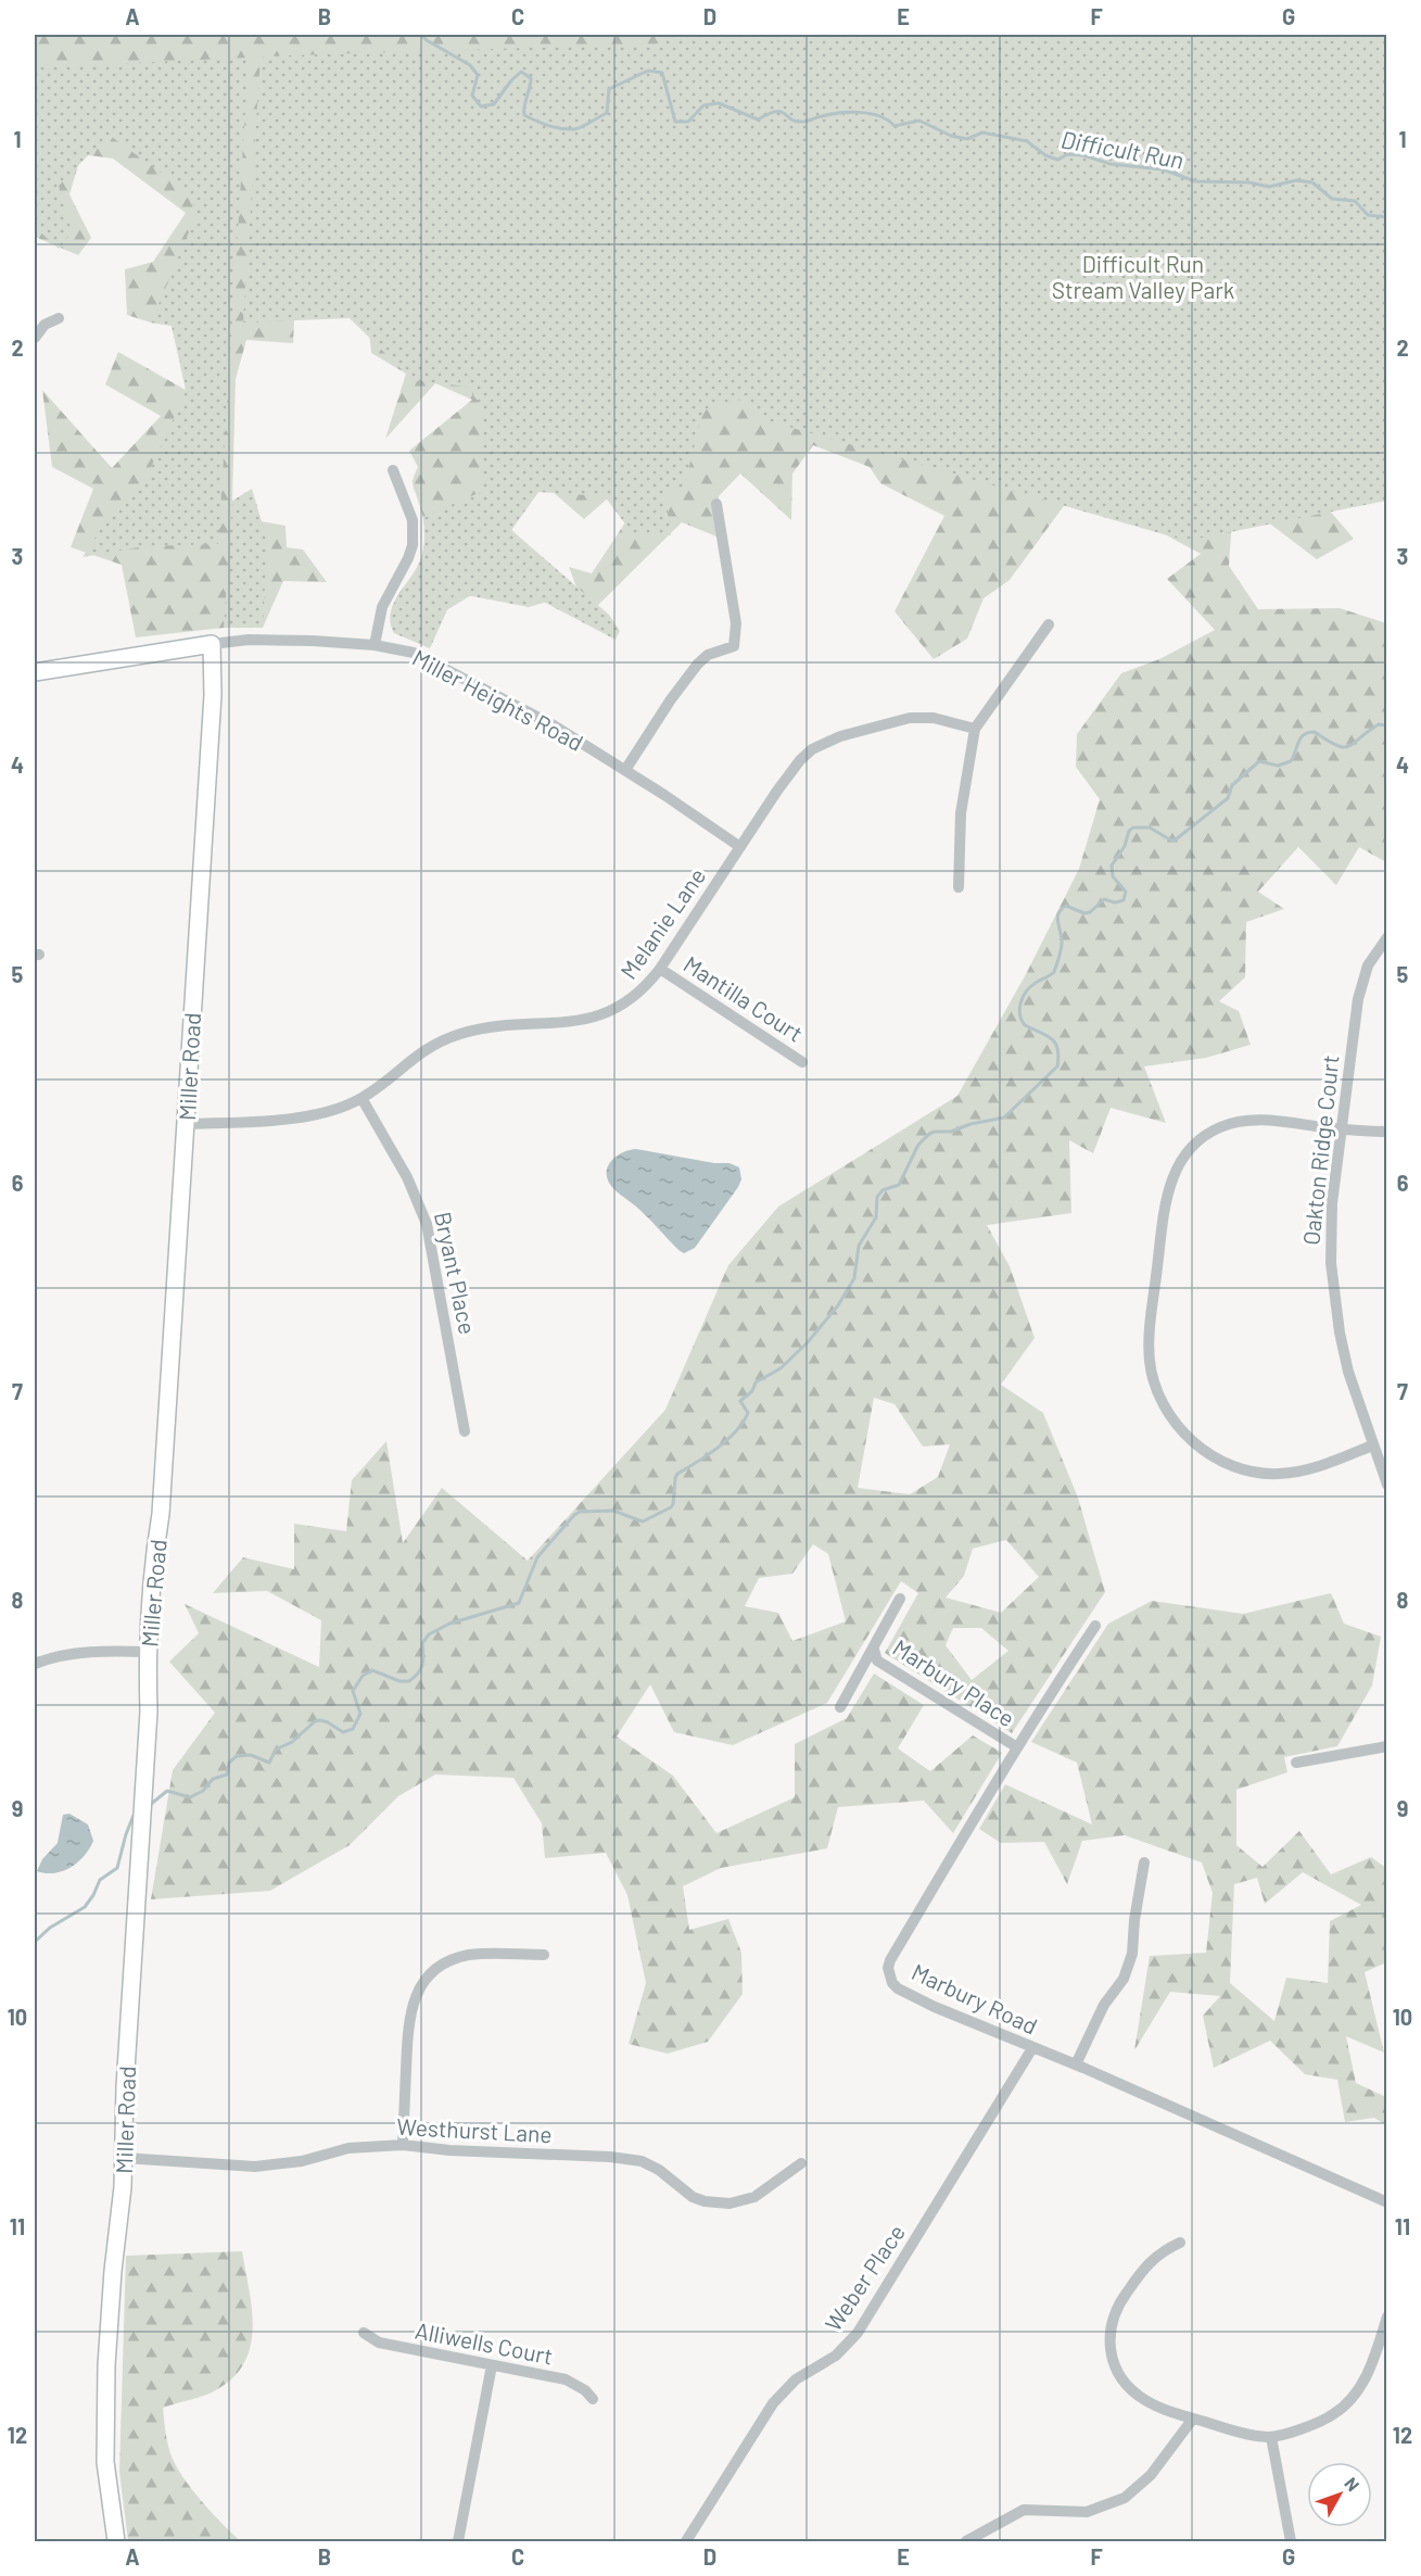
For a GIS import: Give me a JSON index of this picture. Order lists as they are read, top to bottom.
{
  "streets": {
    "street": [
      "Miller Heights Road",
      "Melanie Lane",
      "Mantilla Court",
      "Miller Road",
      "Oakton Ridge Court",
      "Bryant Place",
      "Marbury Place",
      "Marbury Road",
      "Westhurst Lane",
      "Weber Place",
      "Alliwells Court"
    ]
  },
  "crossings": [
    ["Miller Heights Road", "Melanie Lane"],
    ["Miller Heights Road", "Miller Road"],
    ["Melanie Lane", "Mantilla Court"],
    ["Melanie Lane", "Miller Road"],
    ["Melanie Lane", "Bryant Place"],
    ["Miller Road", "Westhurst Lane"],
    ["Marbury Place", "Marbury Road"],
    ["Marbury Road", "Weber Place"]
  ],
  "water": ["Difficult Run"],
  "parks": ["Difficult Run Stream Valley Park"],
  "north": "top right",
  "grid": {
    "columns": [
      "A",
      "B",
      "C",
      "D",
      "E",
      "F",
      "G"
    ],
    "rows": [
      "1",
      "2",
      "3",
      "4",
      "5",
      "6",
      "7",
      "8",
      "9",
      "10",
      "11",
      "12"
    ]
  }
}
